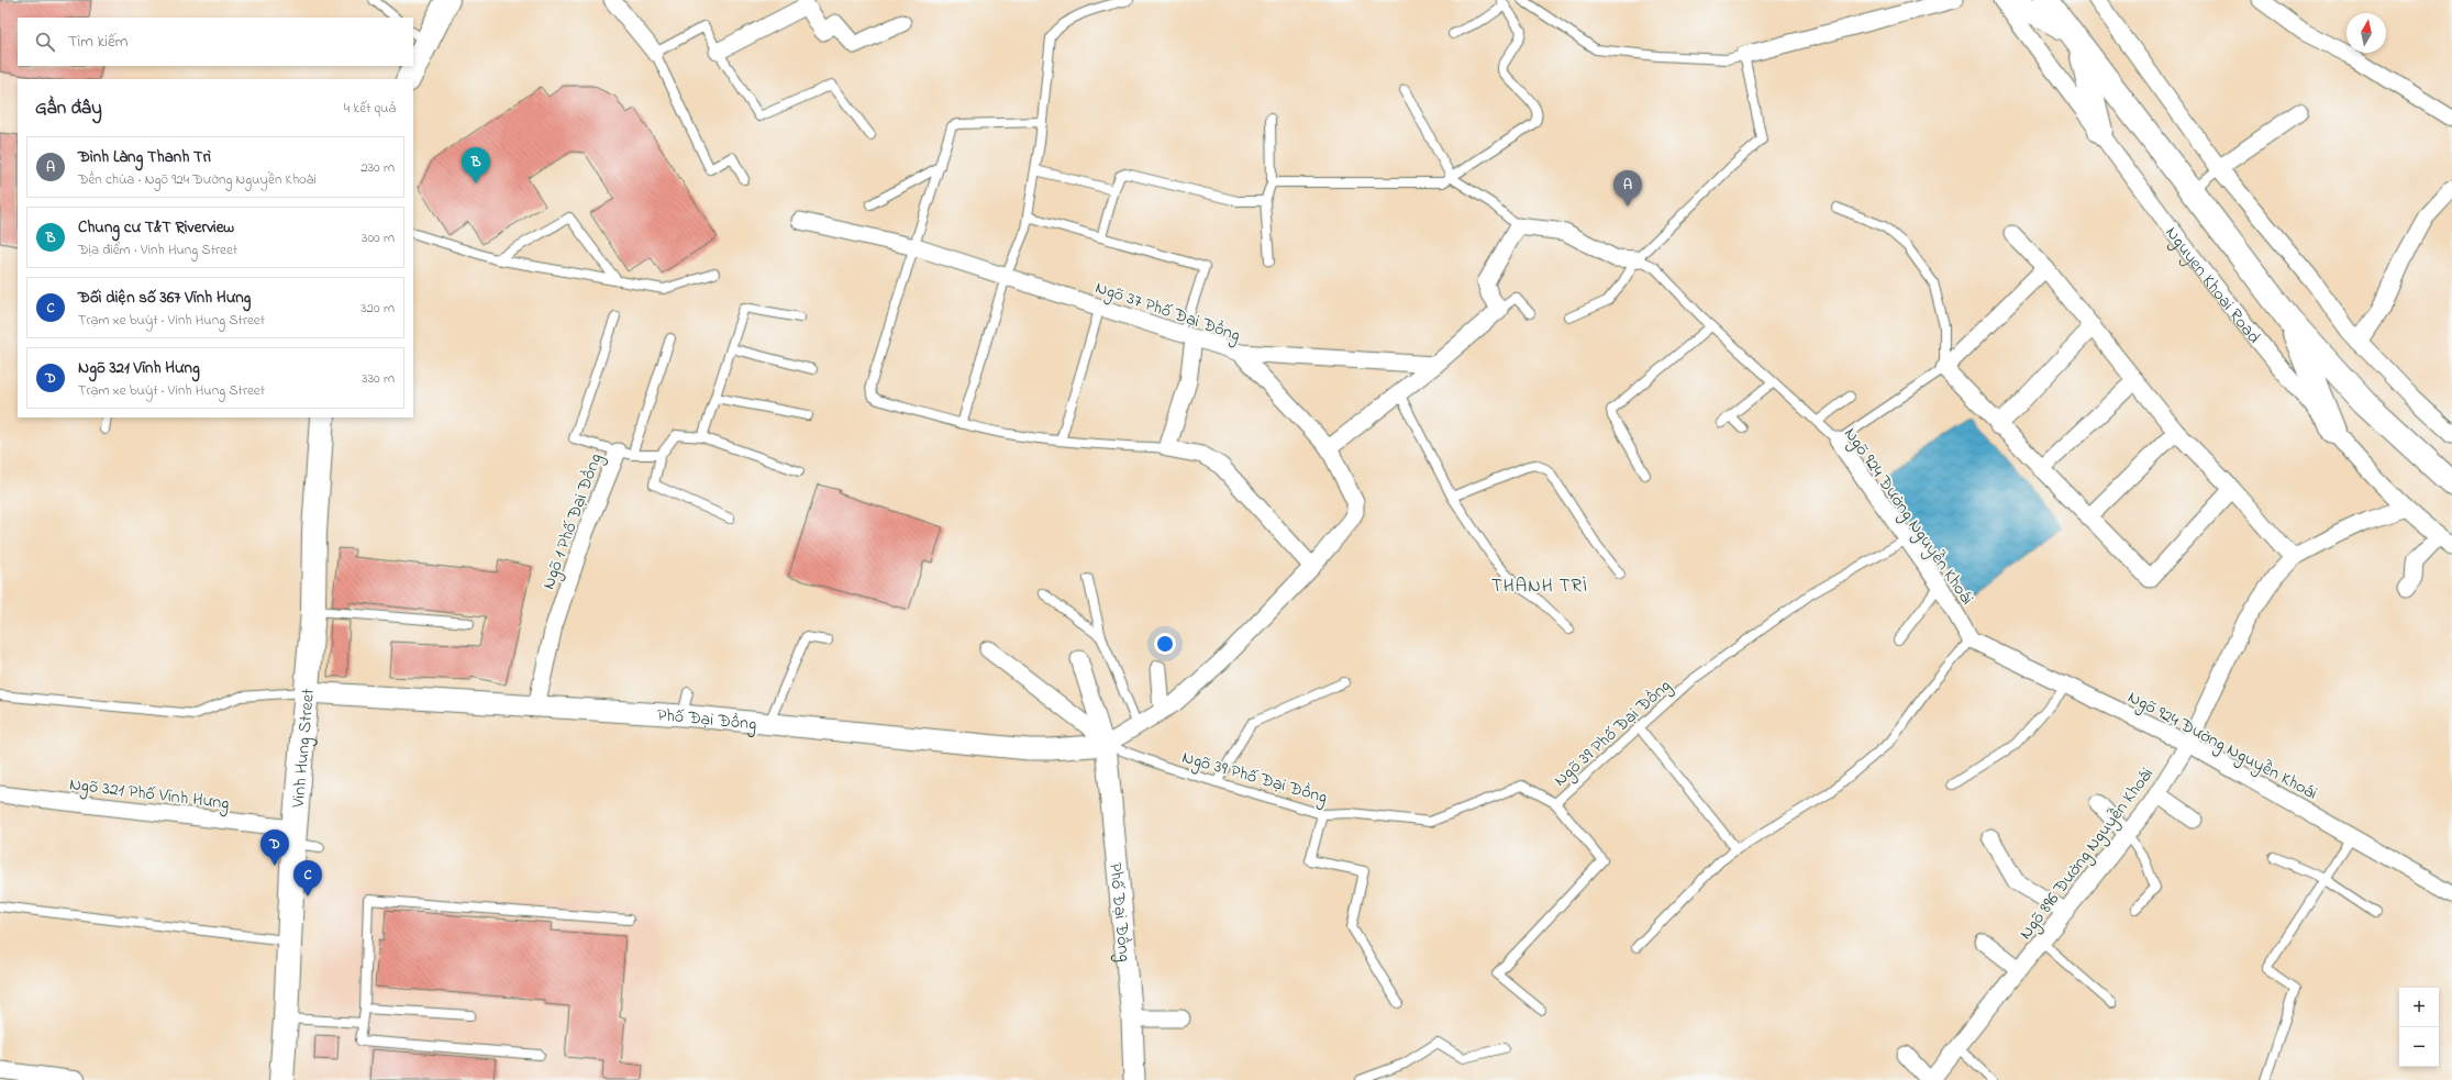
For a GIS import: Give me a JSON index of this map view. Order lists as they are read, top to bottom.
{
  "streets": {
    "main road": ["Nguyen Khoai Road", "Vinh Hung Street"],
    "street": [
      "Ngõ 37 Phố Đại Đồng",
      "Ngõ 924 Đường Nguyễn Khoái",
      "Ngõ 1 Phố Đại Đồng",
      "Phố Đại Đồng",
      "Ngõ 321 Phố Vĩnh Hưng",
      "Ngõ 896 Đường Nguyễn Khoái"
    ],
    "lane": ["Ngõ 39 Phố Đại Đồng"]
  },
  "crossings": [
    ["Nguyen Khoai Road", "Ngõ 896 Đường Nguyễn Khoái"],
    ["Ngõ 37 Phố Đại Đồng", "Phố Đại Đồng"],
    ["Ngõ 924 Đường Nguyễn Khoái", "Ngõ 39 Phố Đại Đồng"],
    ["Ngõ 924 Đường Nguyễn Khoái", "Ngõ 896 Đường Nguyễn Khoái"],
    ["Ngõ 1 Phố Đại Đồng", "Phố Đại Đồng"],
    ["Phố Đại Đồng", "Ngõ 39 Phố Đại Đồng"],
    ["Phố Đại Đồng", "Vinh Hung Street"],
    ["Vinh Hung Street", "Ngõ 321 Phố Vĩnh Hưng"]
  ],
  "districts": ["THANH TRÌ"],
  "north": "top",
  "page": {
    "search": "Tìm kiếm",
    "heading": ["Gần đây", "4 kết quả"],
    "list": [
      {
        "mark": "A",
        "name": "Đình Làng Thanh Trì",
        "note": "Đền chùa · Ngõ 924 Đường Nguyễn Khoái",
        "value": "230 m"
      },
      {
        "mark": "B",
        "name": "Chung cư T&T Riverview",
        "note": "Địa điểm · Vinh Hung Street",
        "value": "300 m"
      },
      {
        "mark": "C",
        "name": "Đối diện số 367 Vĩnh Hưng",
        "note": "Trạm xe buýt · Vinh Hung Street",
        "value": "320 m"
      },
      {
        "mark": "D",
        "name": "Ngõ 321 Vĩnh Hưng",
        "note": "Trạm xe buýt · Vinh Hung Street",
        "value": "330 m"
      }
    ],
    "pins": [
      "B",
      "A",
      "D",
      "C"
    ],
    "map_buttons": ["+", "−"]
  }
}
